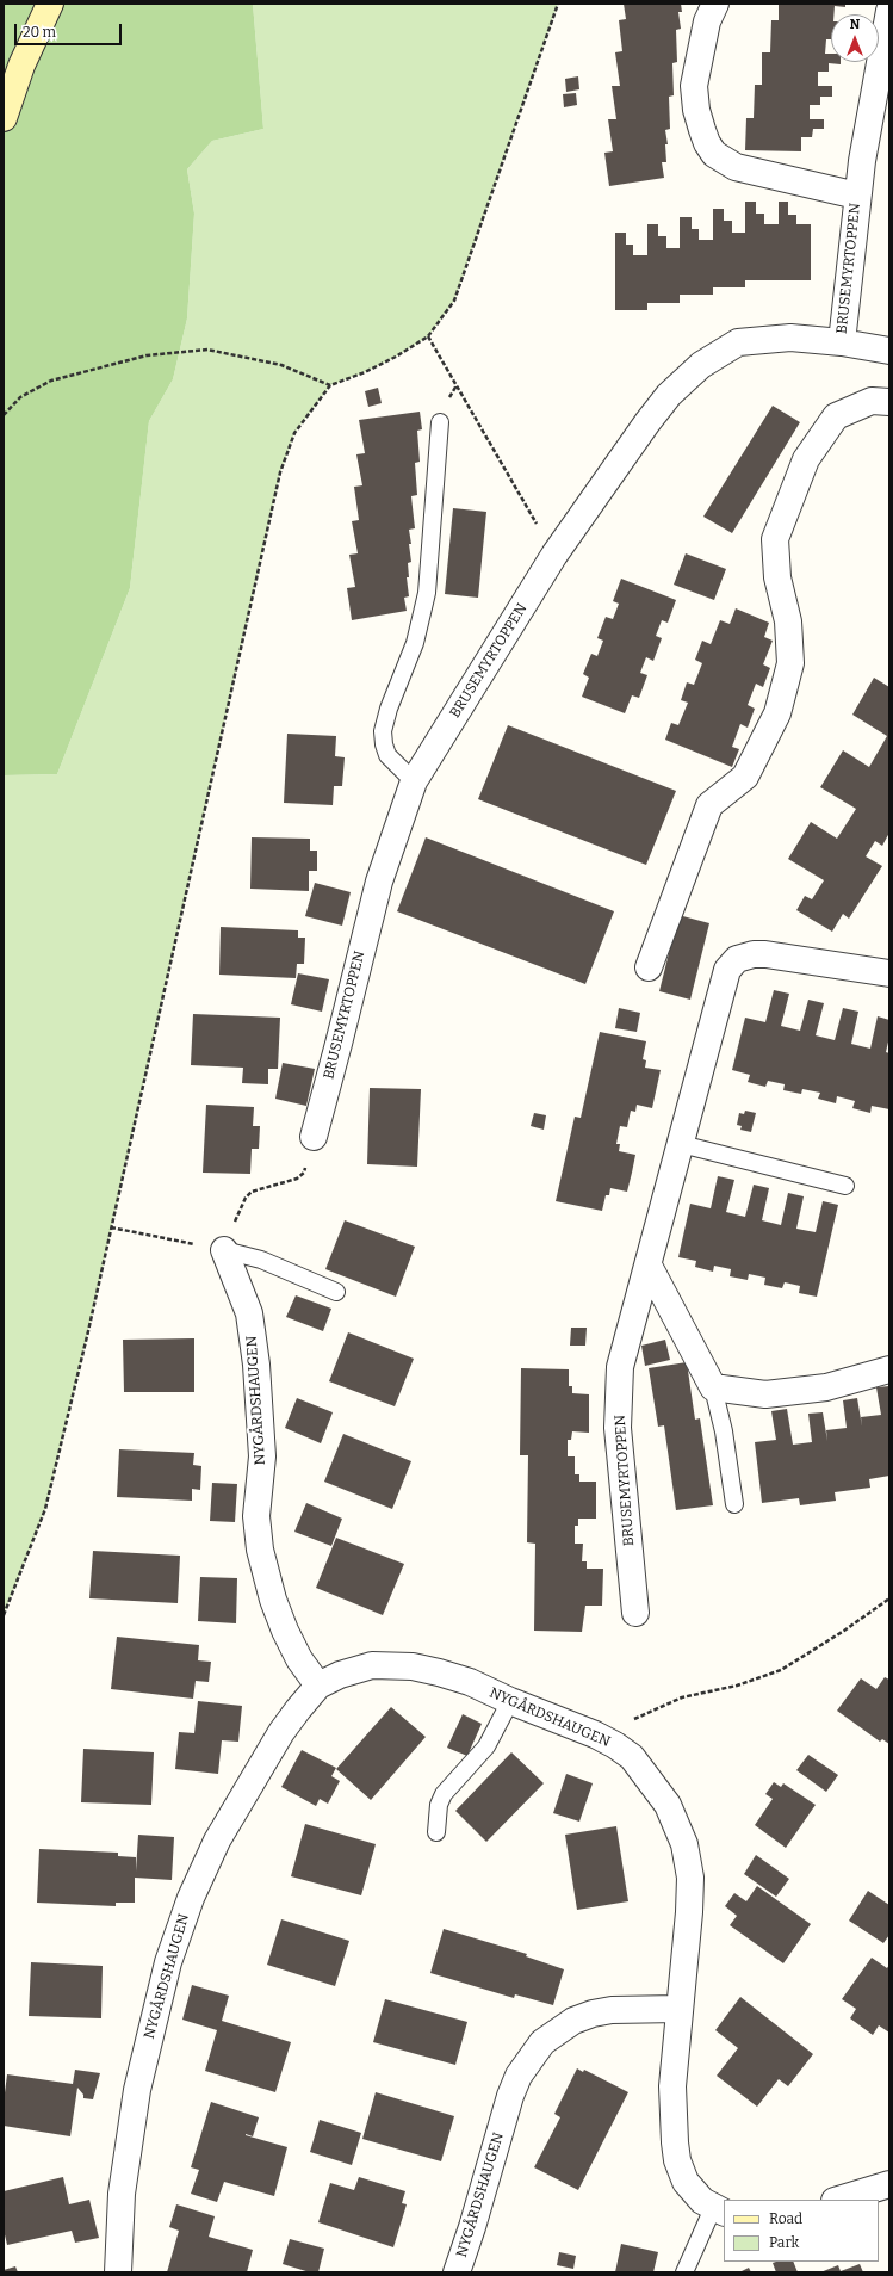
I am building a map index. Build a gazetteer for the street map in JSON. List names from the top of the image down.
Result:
{
  "streets": {
    "street": ["BRUSEMYRTOPPEN", "NYGÅRDSHAUGEN"]
  },
  "legend": ["Road", "Park"],
  "scale_bar": "20 m",
  "north": "top"
}
